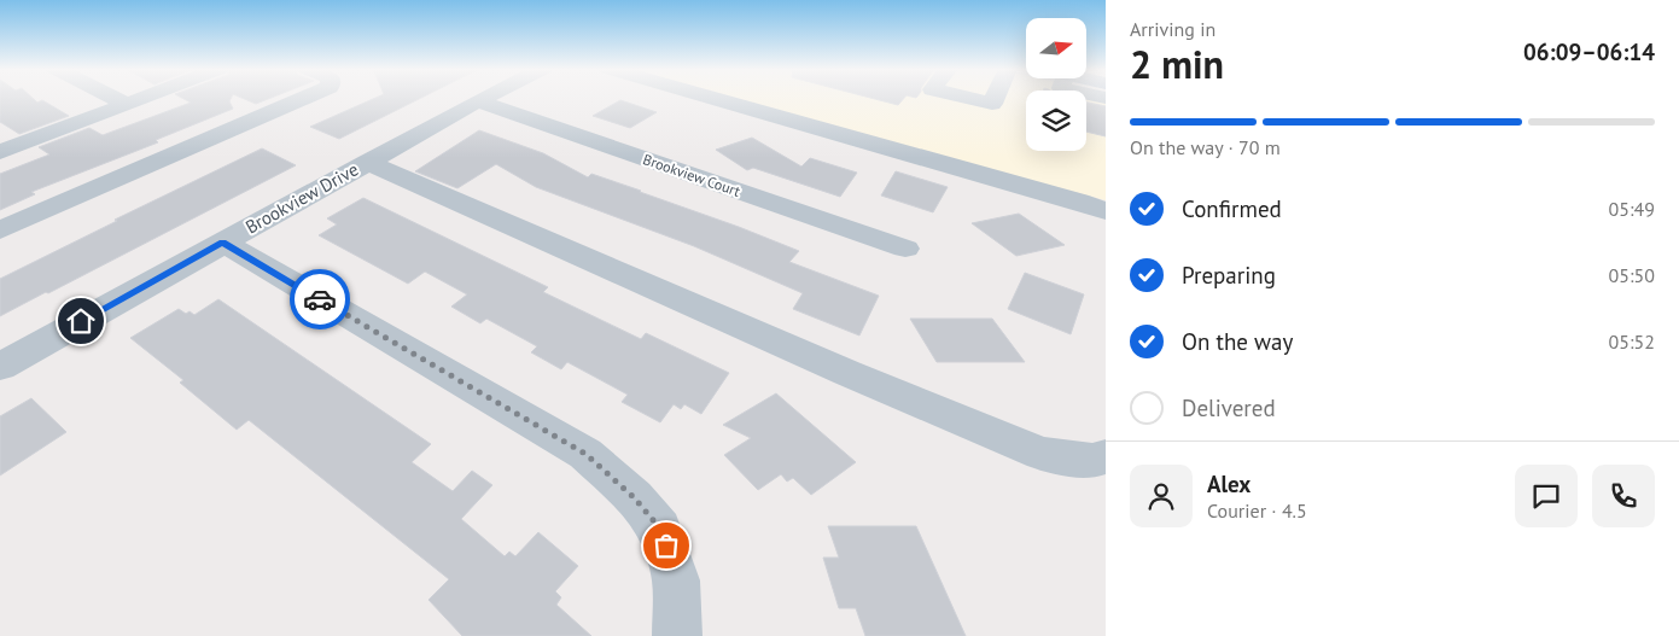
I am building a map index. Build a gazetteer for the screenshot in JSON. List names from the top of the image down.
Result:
{
  "streets": {
    "street": ["Brookview Court", "Brookview Drive"]
  },
  "crossings": [
    ["Brookview Court", "Brookview Drive"]
  ],
  "north": "right",
  "page": {
    "heading": ["2 min", "Arriving in", "06:09–06:14"],
    "panel": ["Alex", "Courier · 4.5"],
    "bar": "On the way · 70 m",
    "list": [
      ["Confirmed", "05:49"],
      ["Preparing", "05:50"],
      ["On the way", "05:52"],
      "Delivered"
    ]
  }
}
